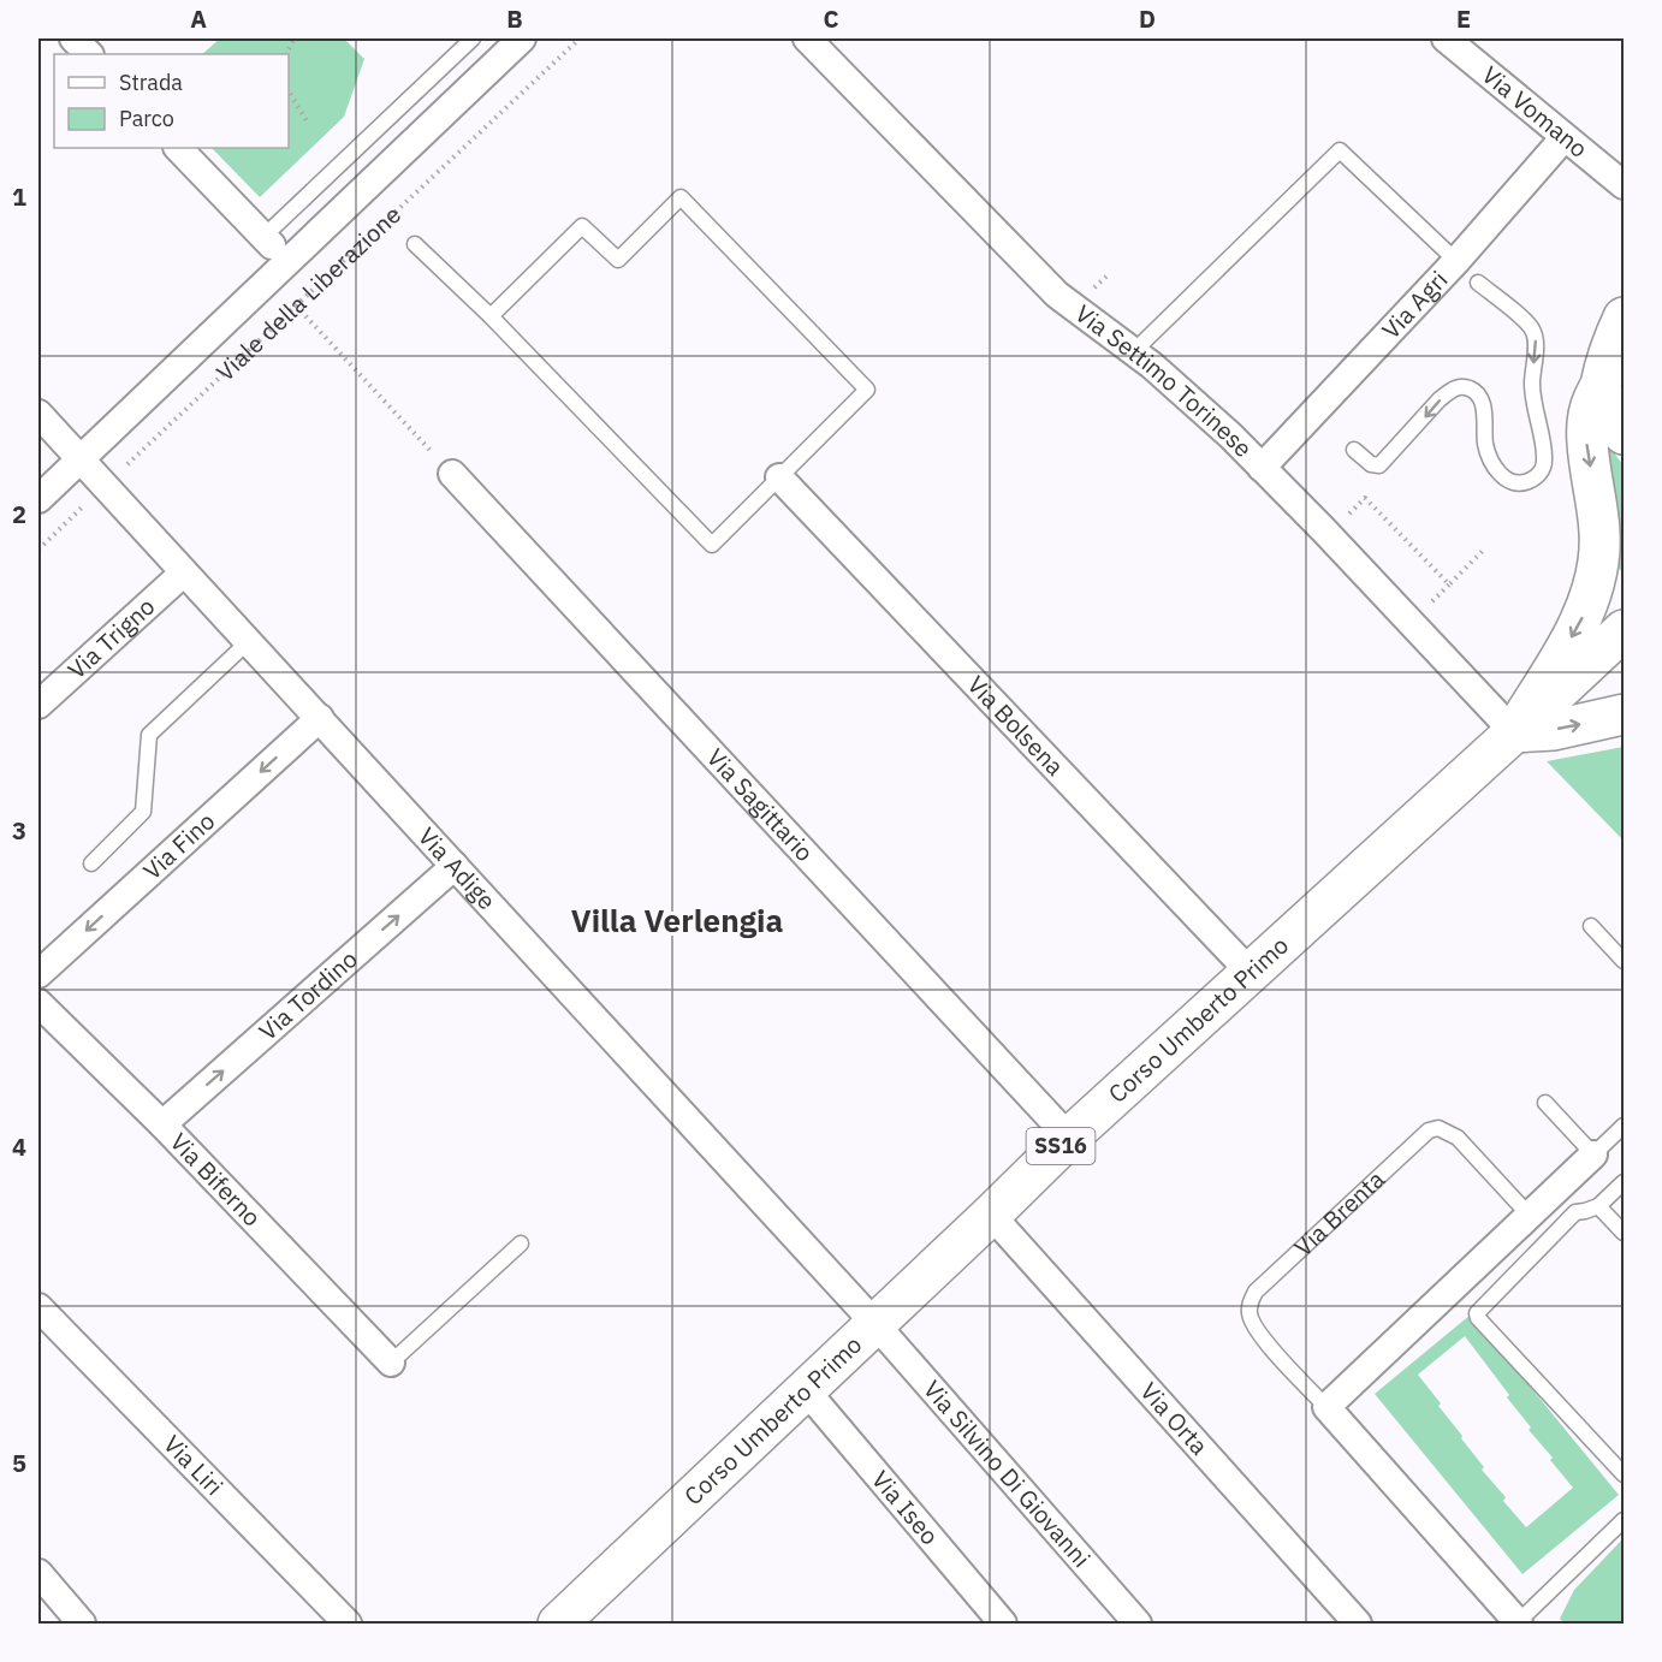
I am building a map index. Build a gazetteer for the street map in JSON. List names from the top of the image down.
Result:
{
  "streets": {
    "main road": ["Corso Umberto Primo", "SS16"],
    "street": [
      "Via Vomano",
      "Viale della Liberazione",
      "Via Agri",
      "Via Settimo Torinese",
      "Via Trigno",
      "Via Bolsena",
      "Via Sagittario",
      "Via Fino",
      "Via Adige",
      "Via Tordino",
      "Via Biferno",
      "Via Brenta",
      "Via Orta",
      "Via Liri",
      "Via Silvino Di Giovanni",
      "Via Iseo"
    ]
  },
  "crossings": [
    ["Via Vomano", "Via Agri"],
    ["Viale della Liberazione", "Via Adige"],
    ["Via Agri", "Via Settimo Torinese"],
    ["Via Settimo Torinese", "Corso Umberto Primo"],
    ["Via Trigno", "Via Adige"],
    ["Via Bolsena", "Corso Umberto Primo"],
    ["Via Sagittario", "Corso Umberto Primo"],
    ["Via Fino", "Via Adige"],
    ["Via Adige", "Via Tordino"],
    ["Via Adige", "Corso Umberto Primo"],
    ["Via Adige", "Via Silvino Di Giovanni"],
    ["Via Tordino", "Via Biferno"],
    ["Corso Umberto Primo", "Via Orta"],
    ["Corso Umberto Primo", "Via Silvino Di Giovanni"],
    ["Corso Umberto Primo", "Via Iseo"]
  ],
  "one_way": ["Via Fino", "Via Tordino"],
  "districts": ["Villa Verlengia"],
  "legend": ["Strada", "Parco"],
  "grid": {
    "columns": [
      "A",
      "B",
      "C",
      "D",
      "E"
    ],
    "rows": [
      "1",
      "2",
      "3",
      "4",
      "5"
    ]
  }
}
